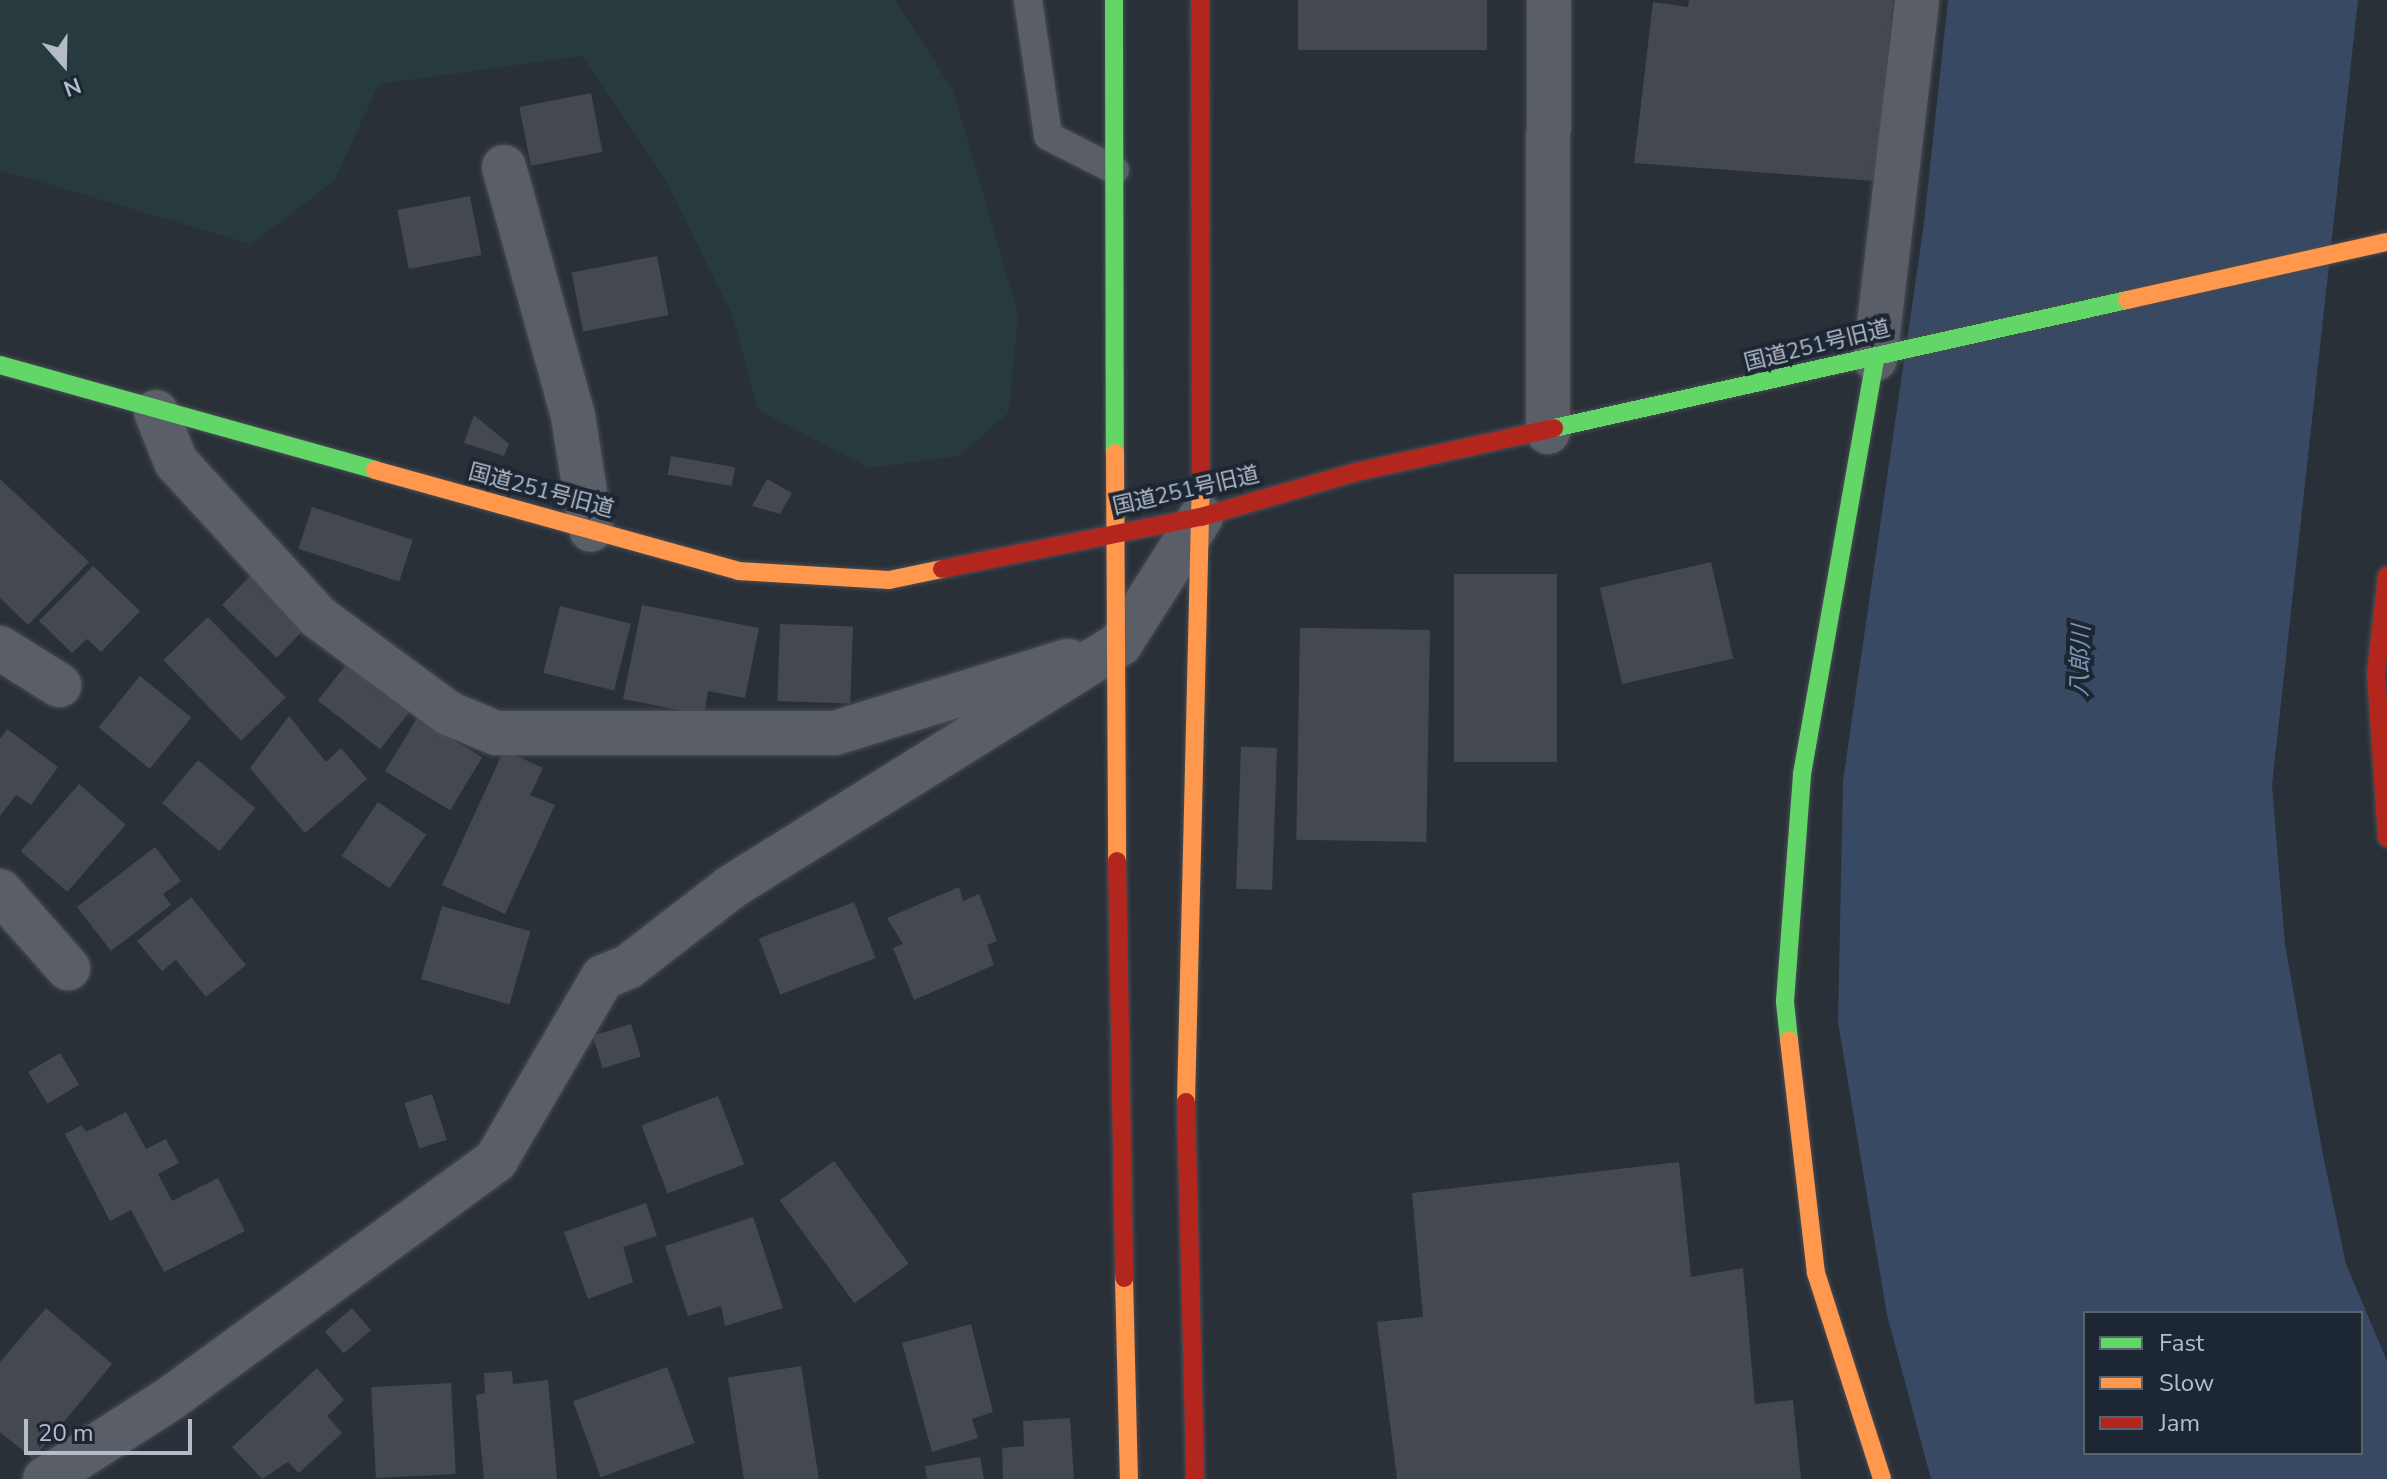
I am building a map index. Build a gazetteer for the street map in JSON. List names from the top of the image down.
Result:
{
  "streets": {
    "street": ["国道251号旧道"]
  },
  "water": ["八郎川"],
  "legend": ["Fast", "Slow", "Jam"],
  "scale_bar": "20 m",
  "north": "bottom"
}
